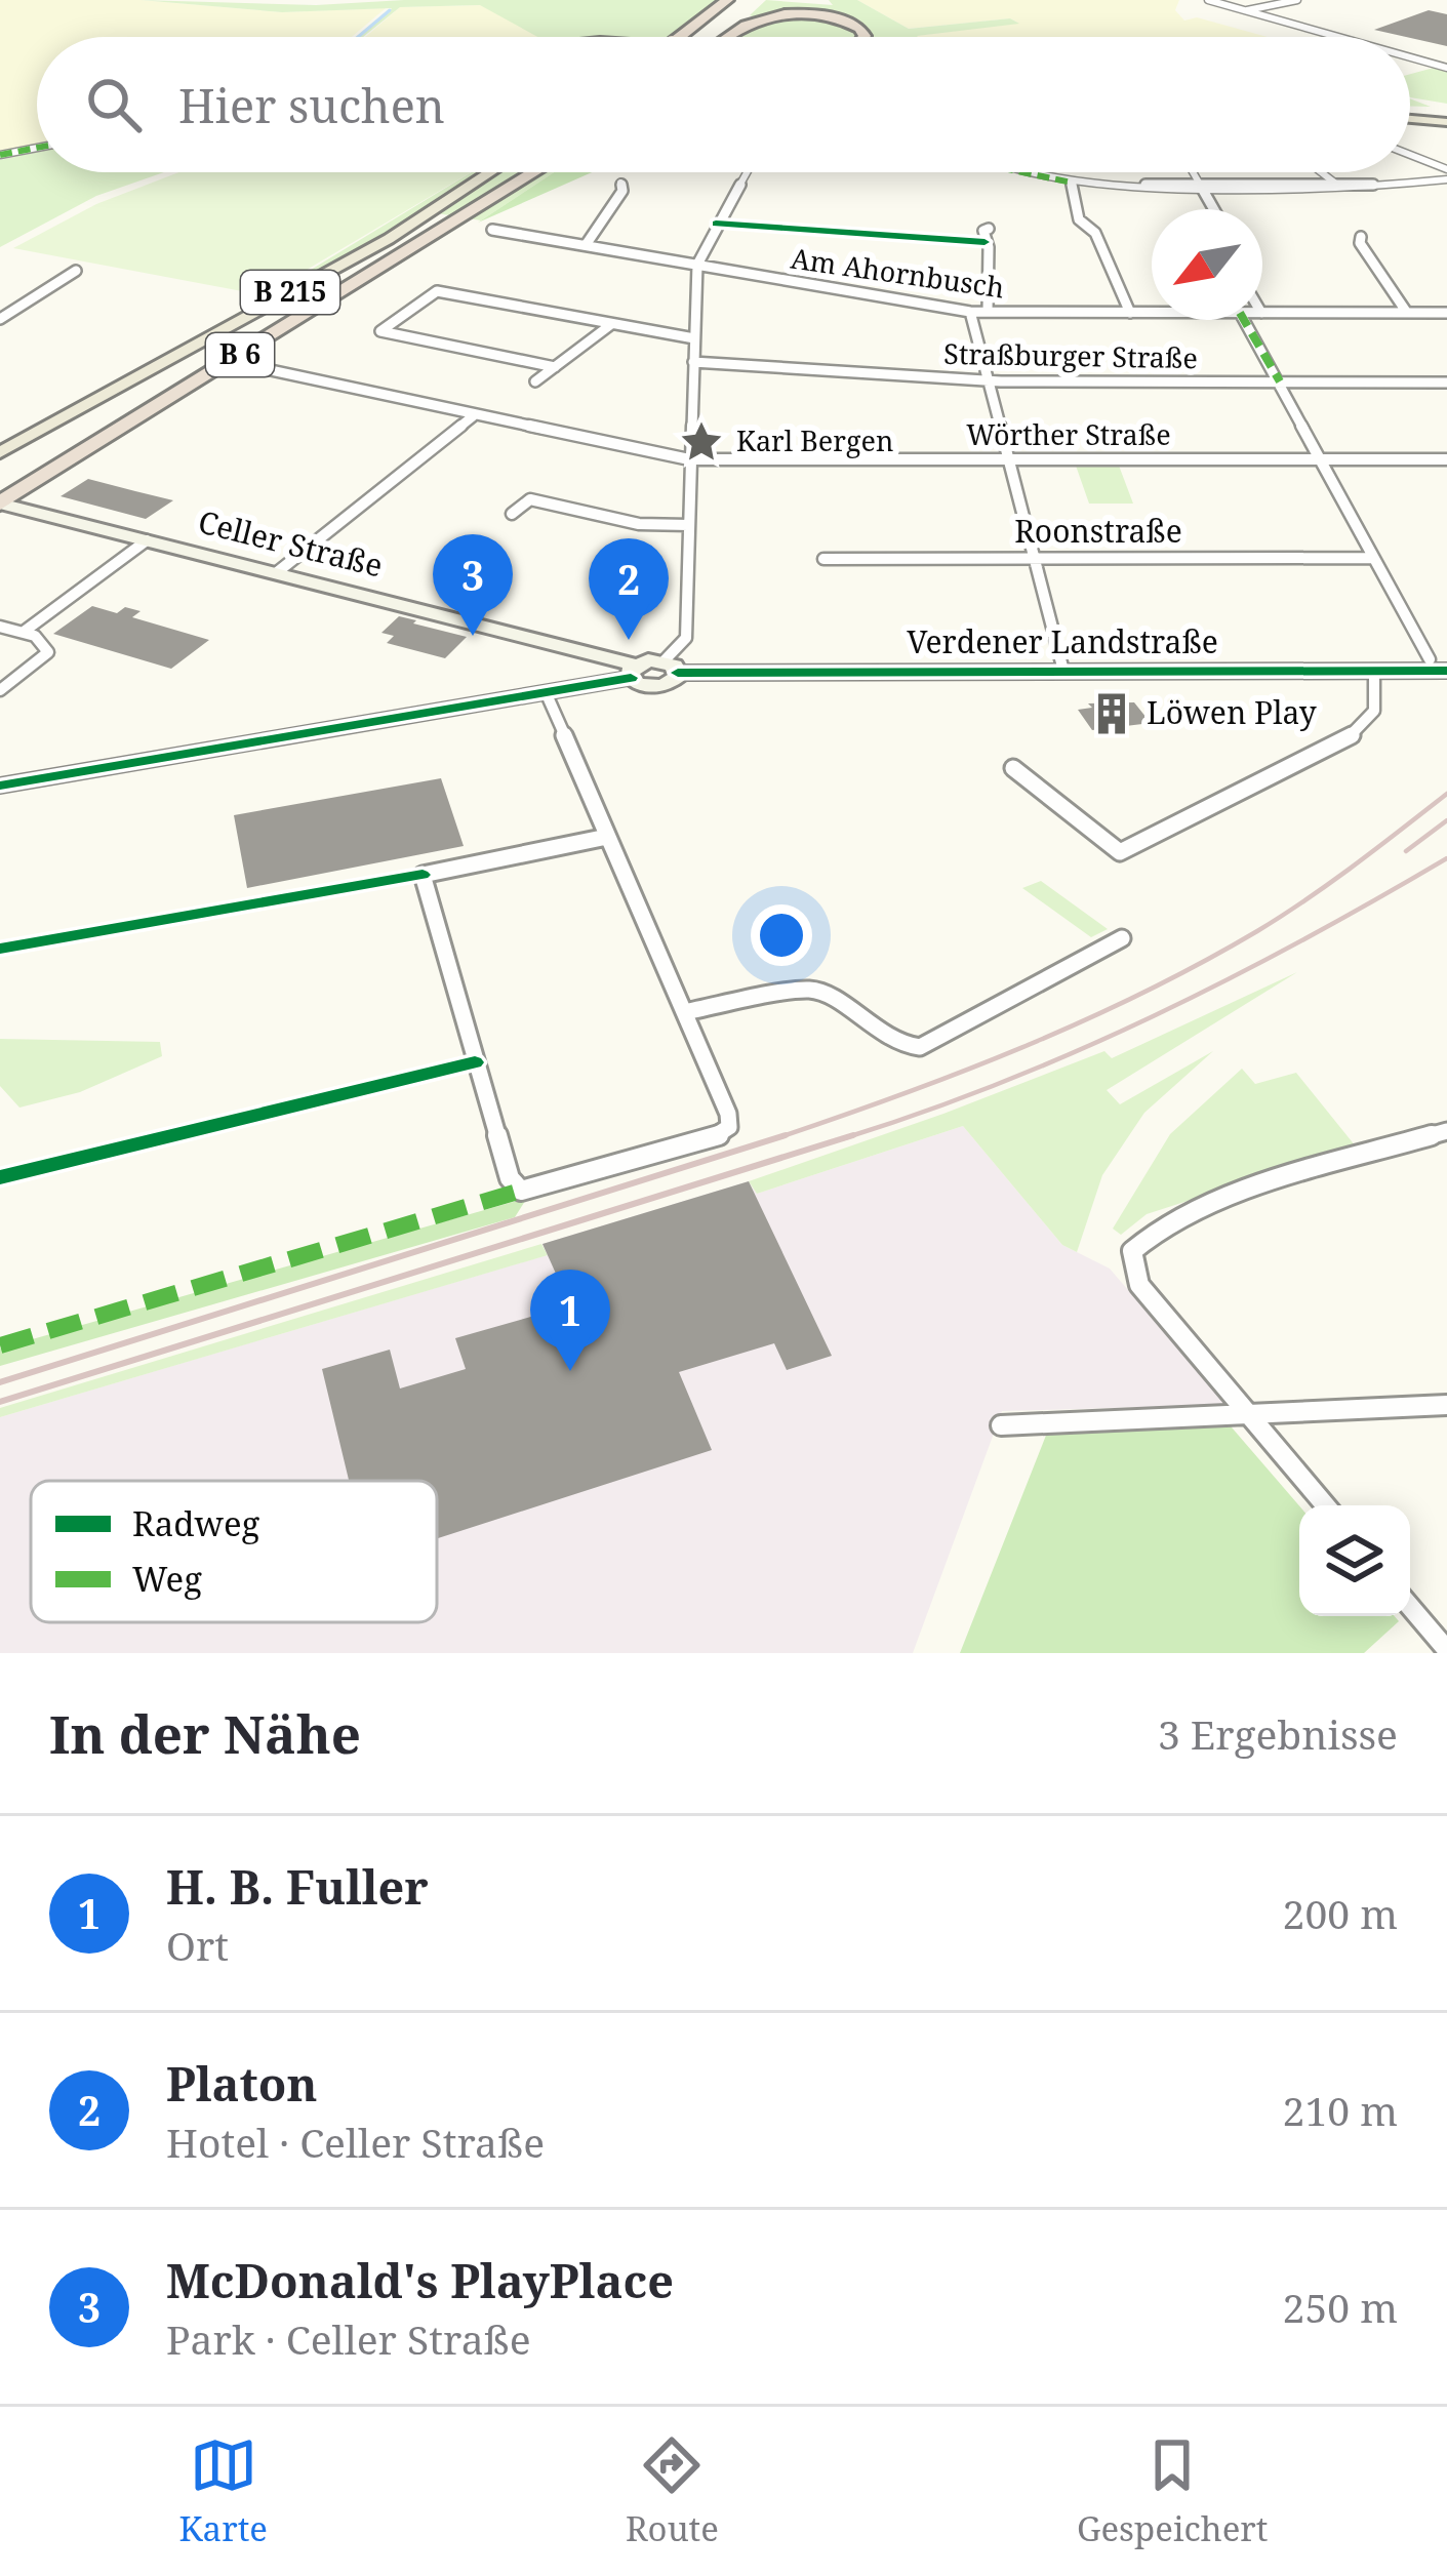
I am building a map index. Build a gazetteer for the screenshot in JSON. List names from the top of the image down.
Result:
{
  "streets": {
    "highway": ["B 6"],
    "main road": ["B 215", "Celler Straße", "Verdener Landstraße"],
    "street": [
      "Am Ahornbusch",
      "Straßburger Straße",
      "Wörther Straße",
      "Roonstraße"
    ]
  },
  "crossings": [
    ["B 6", "Celler Straße"],
    ["Celler Straße", "Verdener Landstraße"]
  ],
  "places": {
    "place": ["Karl Bergen"],
    "building": ["Löwen Play"]
  },
  "legend": ["Radweg", "Weg"],
  "north": "bottom left",
  "page": {
    "search": "Hier suchen",
    "pins": ["3", "2", "1"],
    "heading": ["In der Nähe", "3 Ergebnisse"],
    "list": [
      {
        "mark": "1",
        "name": "H. B. Fuller",
        "note": "Ort",
        "value": "200 m"
      },
      {
        "mark": "2",
        "name": "Platon",
        "note": "Hotel · Celler Straße",
        "value": "210 m"
      },
      {
        "mark": "3",
        "name": "McDonald's PlayPlace",
        "note": "Park · Celler Straße",
        "value": "250 m"
      }
    ],
    "nav": ["Karte", "Route", "Gespeichert"]
  }
}
